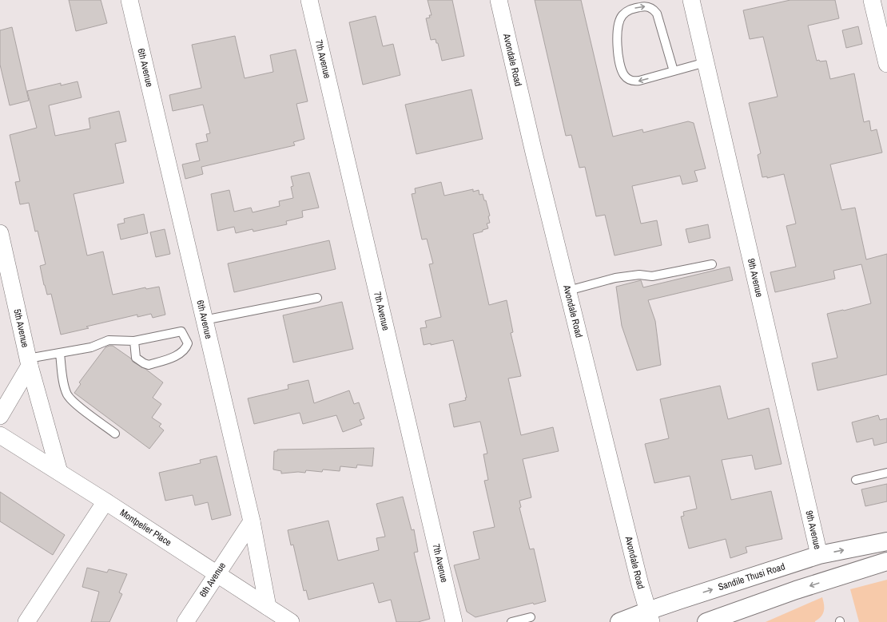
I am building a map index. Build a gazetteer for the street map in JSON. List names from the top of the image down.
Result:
{
  "streets": {
    "main road": ["Sandile Thusi Road"],
    "street": [
      "7th Avenue",
      "Avondale Road",
      "6th Avenue",
      "9th Avenue",
      "5th Avenue",
      "Montpelier Place"
    ]
  },
  "crossings": [
    ["Avondale Road", "Sandile Thusi Road"],
    ["6th Avenue", "Montpelier Place"],
    ["9th Avenue", "Sandile Thusi Road"],
    ["5th Avenue", "Montpelier Place"]
  ]
}
